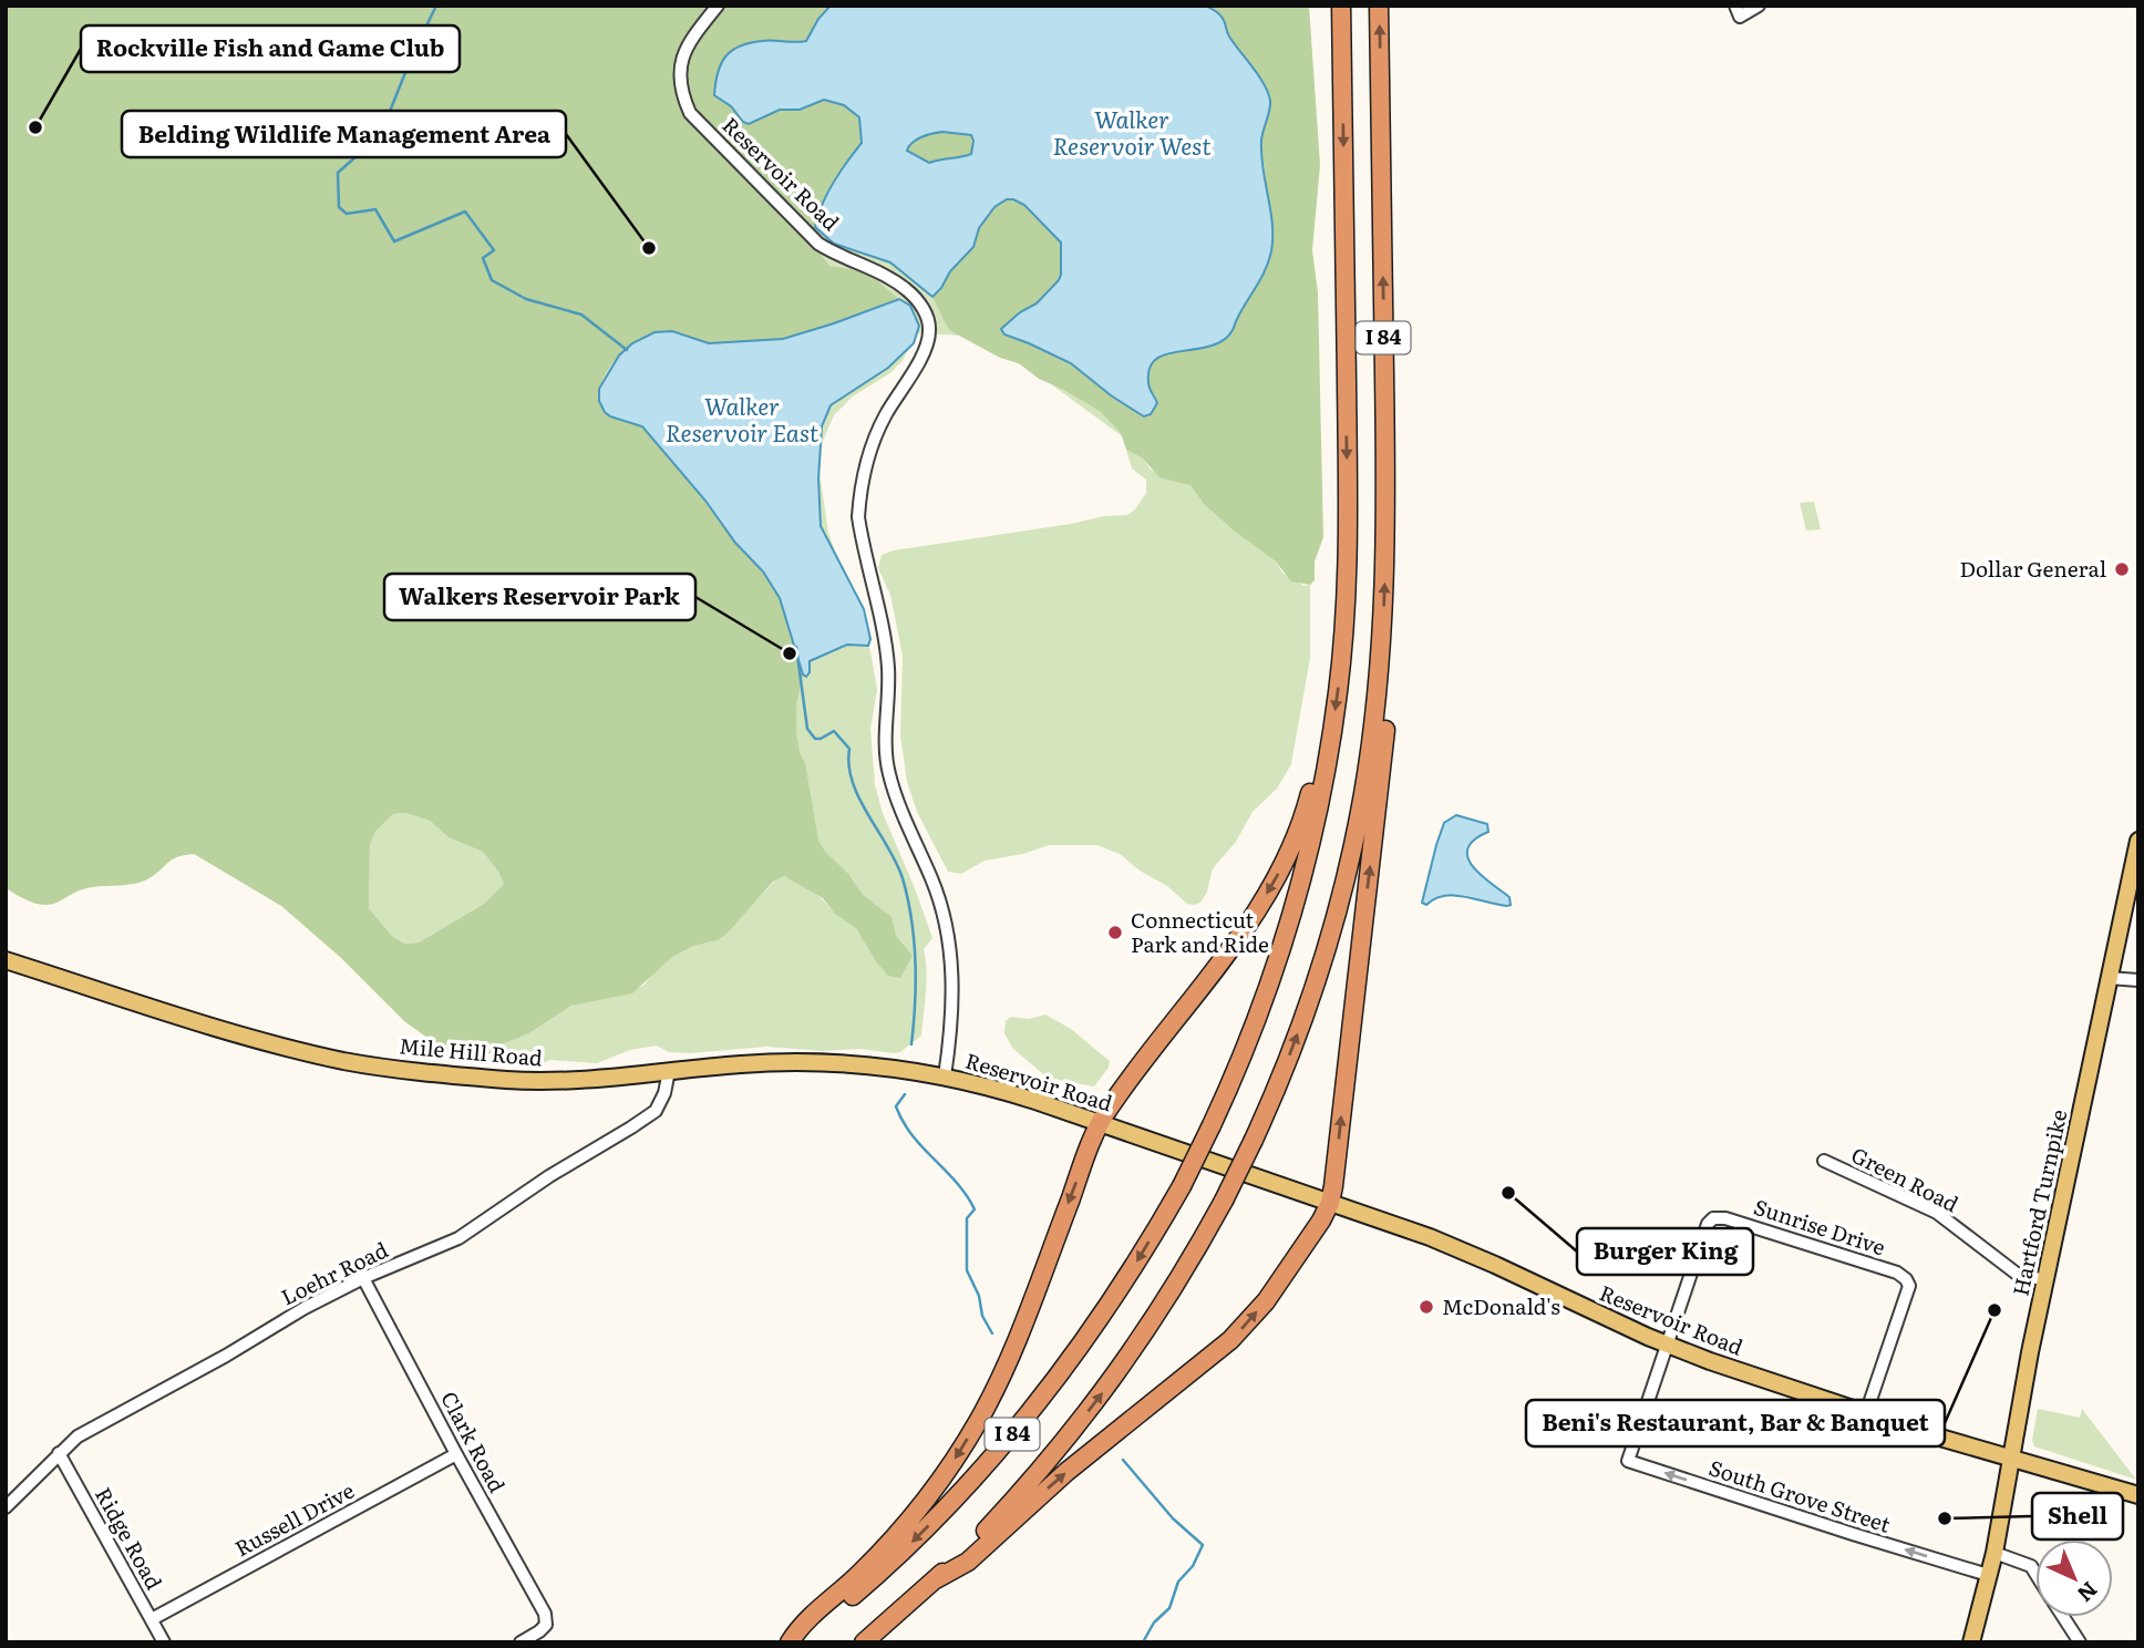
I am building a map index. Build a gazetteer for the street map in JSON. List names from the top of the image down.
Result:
{
  "streets": {
    "highway": ["I 84"],
    "main road": ["Reservoir Road", "Mile Hill Road", "Hartford Turnpike"],
    "street": [
      "Green Road",
      "Sunrise Drive",
      "Loehr Road",
      "Clark Road",
      "South Grove Street",
      "Russell Drive",
      "Ridge Road"
    ]
  },
  "crossings": [
    ["Reservoir Road", "Mile Hill Road"],
    ["Reservoir Road", "Hartford Turnpike"],
    ["Reservoir Road", "Sunrise Drive"],
    ["Reservoir Road", "South Grove Street"],
    ["Mile Hill Road", "Loehr Road"],
    ["Green Road", "Hartford Turnpike"],
    ["Hartford Turnpike", "South Grove Street"],
    ["Sunrise Drive", "South Grove Street"],
    ["Loehr Road", "Clark Road"],
    ["Loehr Road", "Ridge Road"],
    ["Clark Road", "Russell Drive"],
    ["Russell Drive", "Ridge Road"]
  ],
  "water": ["Walker Reservoir West", "Walker Reservoir East"],
  "places": [
    "Rockville Fish and Game Club",
    "Belding Wildlife Management Area",
    "Dollar General",
    "Walkers Reservoir Park",
    "Connecticut Park and Ride",
    "Burger King",
    "McDonald's",
    "Beni's Restaurant, Bar & Banquet",
    "Shell"
  ],
  "north": "bottom right"
}
